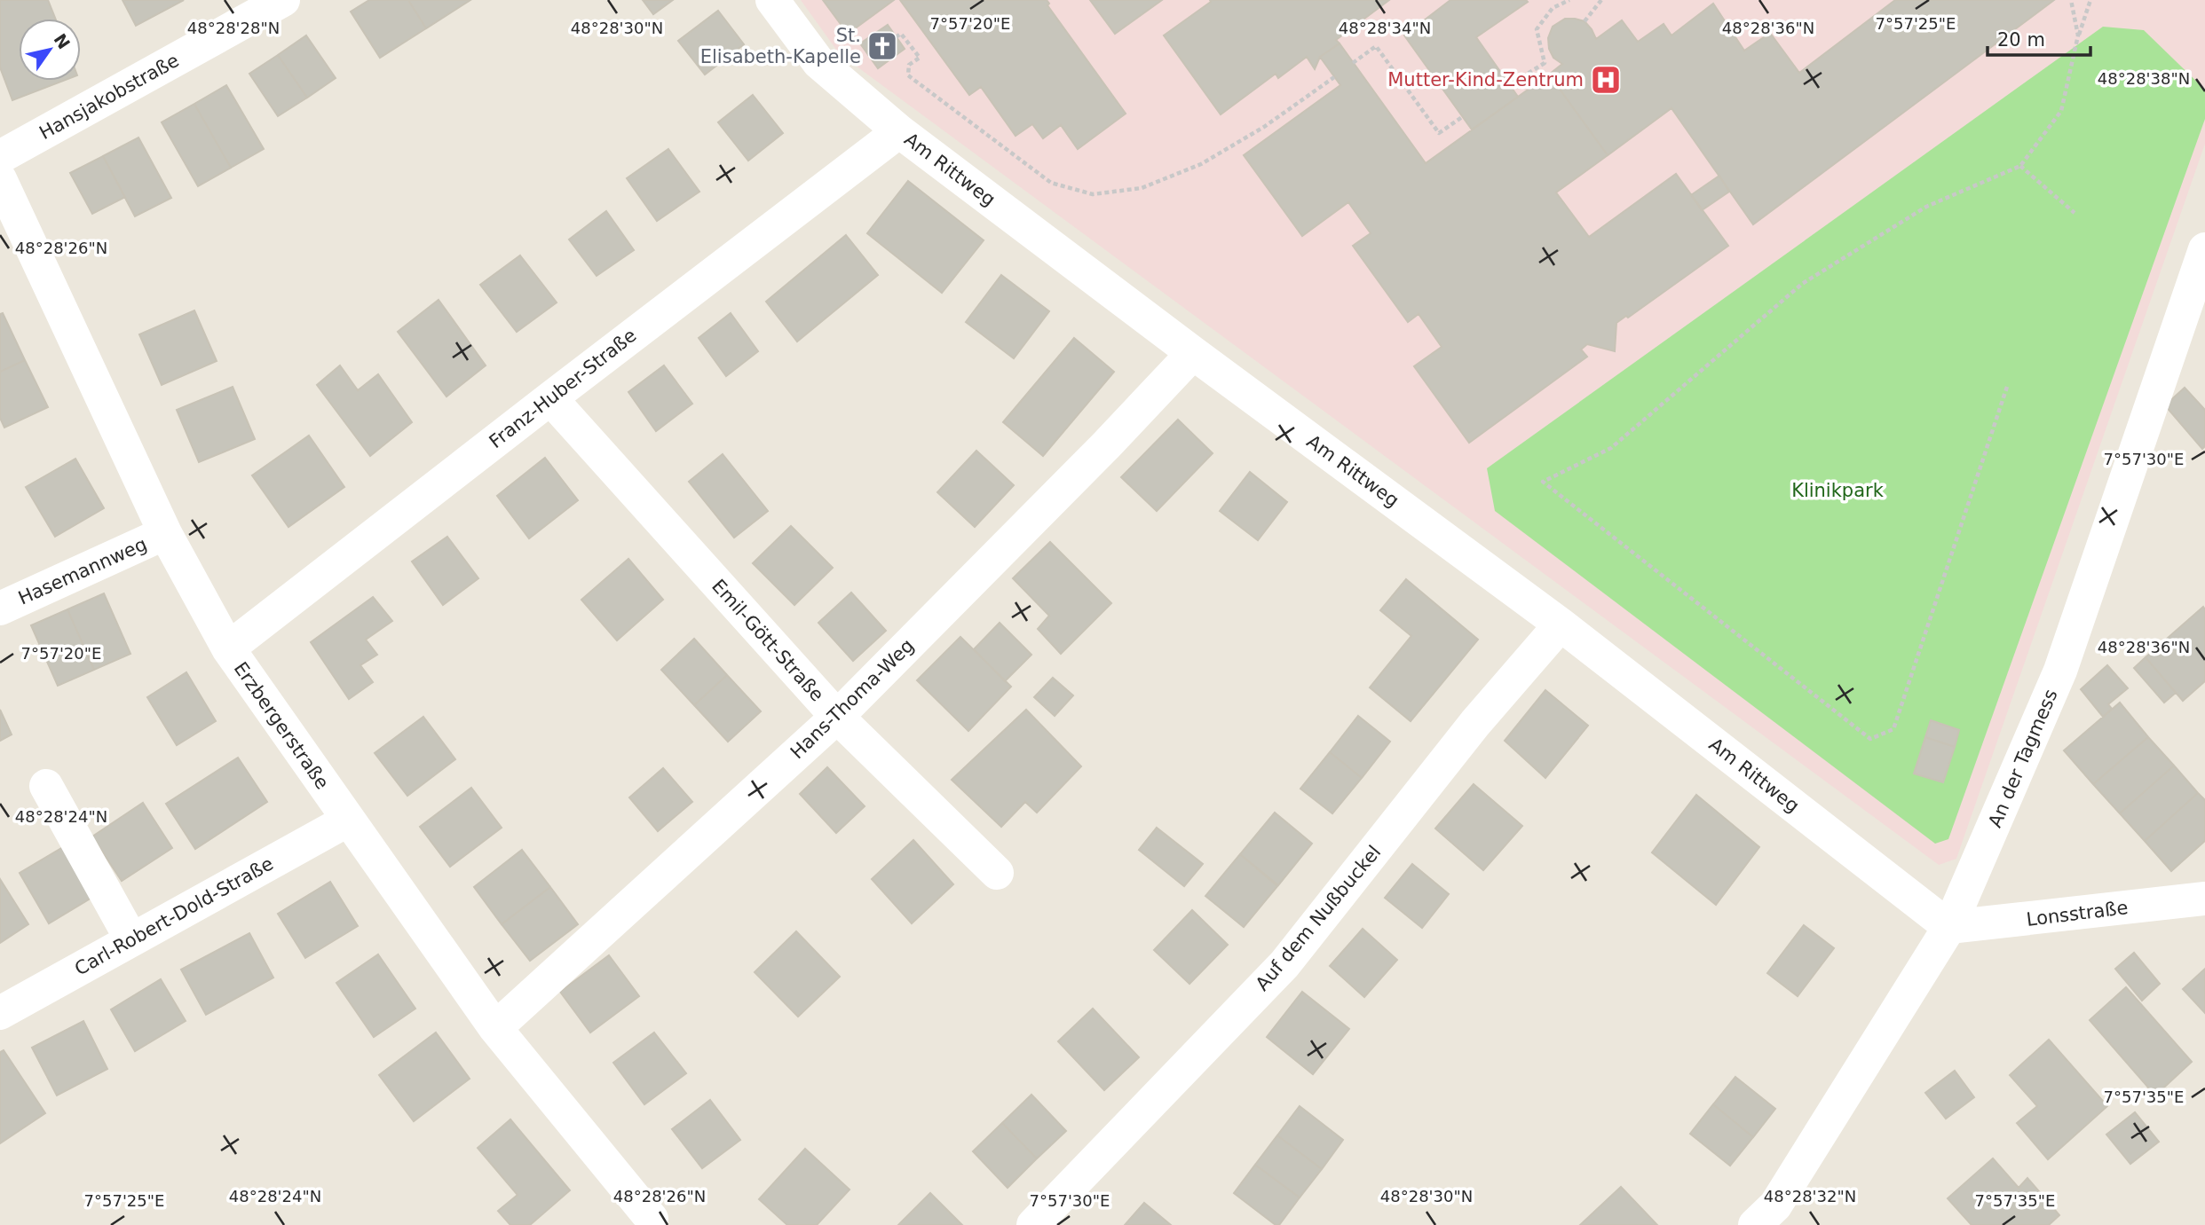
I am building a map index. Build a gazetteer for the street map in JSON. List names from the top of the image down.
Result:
{
  "streets": {
    "street": [
      "Hansjakobstraße",
      "Am Rittweg",
      "Franz-Huber-Straße",
      "Hasemannweg",
      "Emil-Gött-Straße",
      "Hans-Thoma-Weg",
      "Erzbergerstraße",
      "An der Tagmess",
      "Lonsstraße",
      "Carl-Robert-Dold-Straße",
      "Auf dem Nußbuckel"
    ]
  },
  "crossings": [
    ["Am Rittweg", "Franz-Huber-Straße"],
    ["Am Rittweg", "Hans-Thoma-Weg"],
    ["Am Rittweg", "An der Tagmess"],
    ["Am Rittweg", "Lonsstraße"],
    ["Am Rittweg", "Auf dem Nußbuckel"],
    ["Franz-Huber-Straße", "Emil-Gött-Straße"],
    ["Franz-Huber-Straße", "Erzbergerstraße"],
    ["Hasemannweg", "Erzbergerstraße"],
    ["Emil-Gött-Straße", "Hans-Thoma-Weg"],
    ["Hans-Thoma-Weg", "Erzbergerstraße"],
    ["Erzbergerstraße", "Carl-Robert-Dold-Straße"],
    ["An der Tagmess", "Lonsstraße"]
  ],
  "parks": ["Klinikpark"],
  "places": {
    "church": ["St. Elisabeth-Kapelle"],
    "hospital": ["Mutter-Kind-Zentrum"]
  },
  "scale_bar": "20 m",
  "north": "top right",
  "coordinates": [
    "7°57'20\"E",
    "7°57'25\"E",
    "48°28'28\"N",
    "48°28'30\"N",
    "48°28'34\"N",
    "48°28'36\"N",
    "48°28'38\"N",
    "48°28'26\"N",
    "7°57'30\"E",
    "48°28'24\"N",
    "7°57'35\"E",
    "48°28'32\"N"
  ]
}
